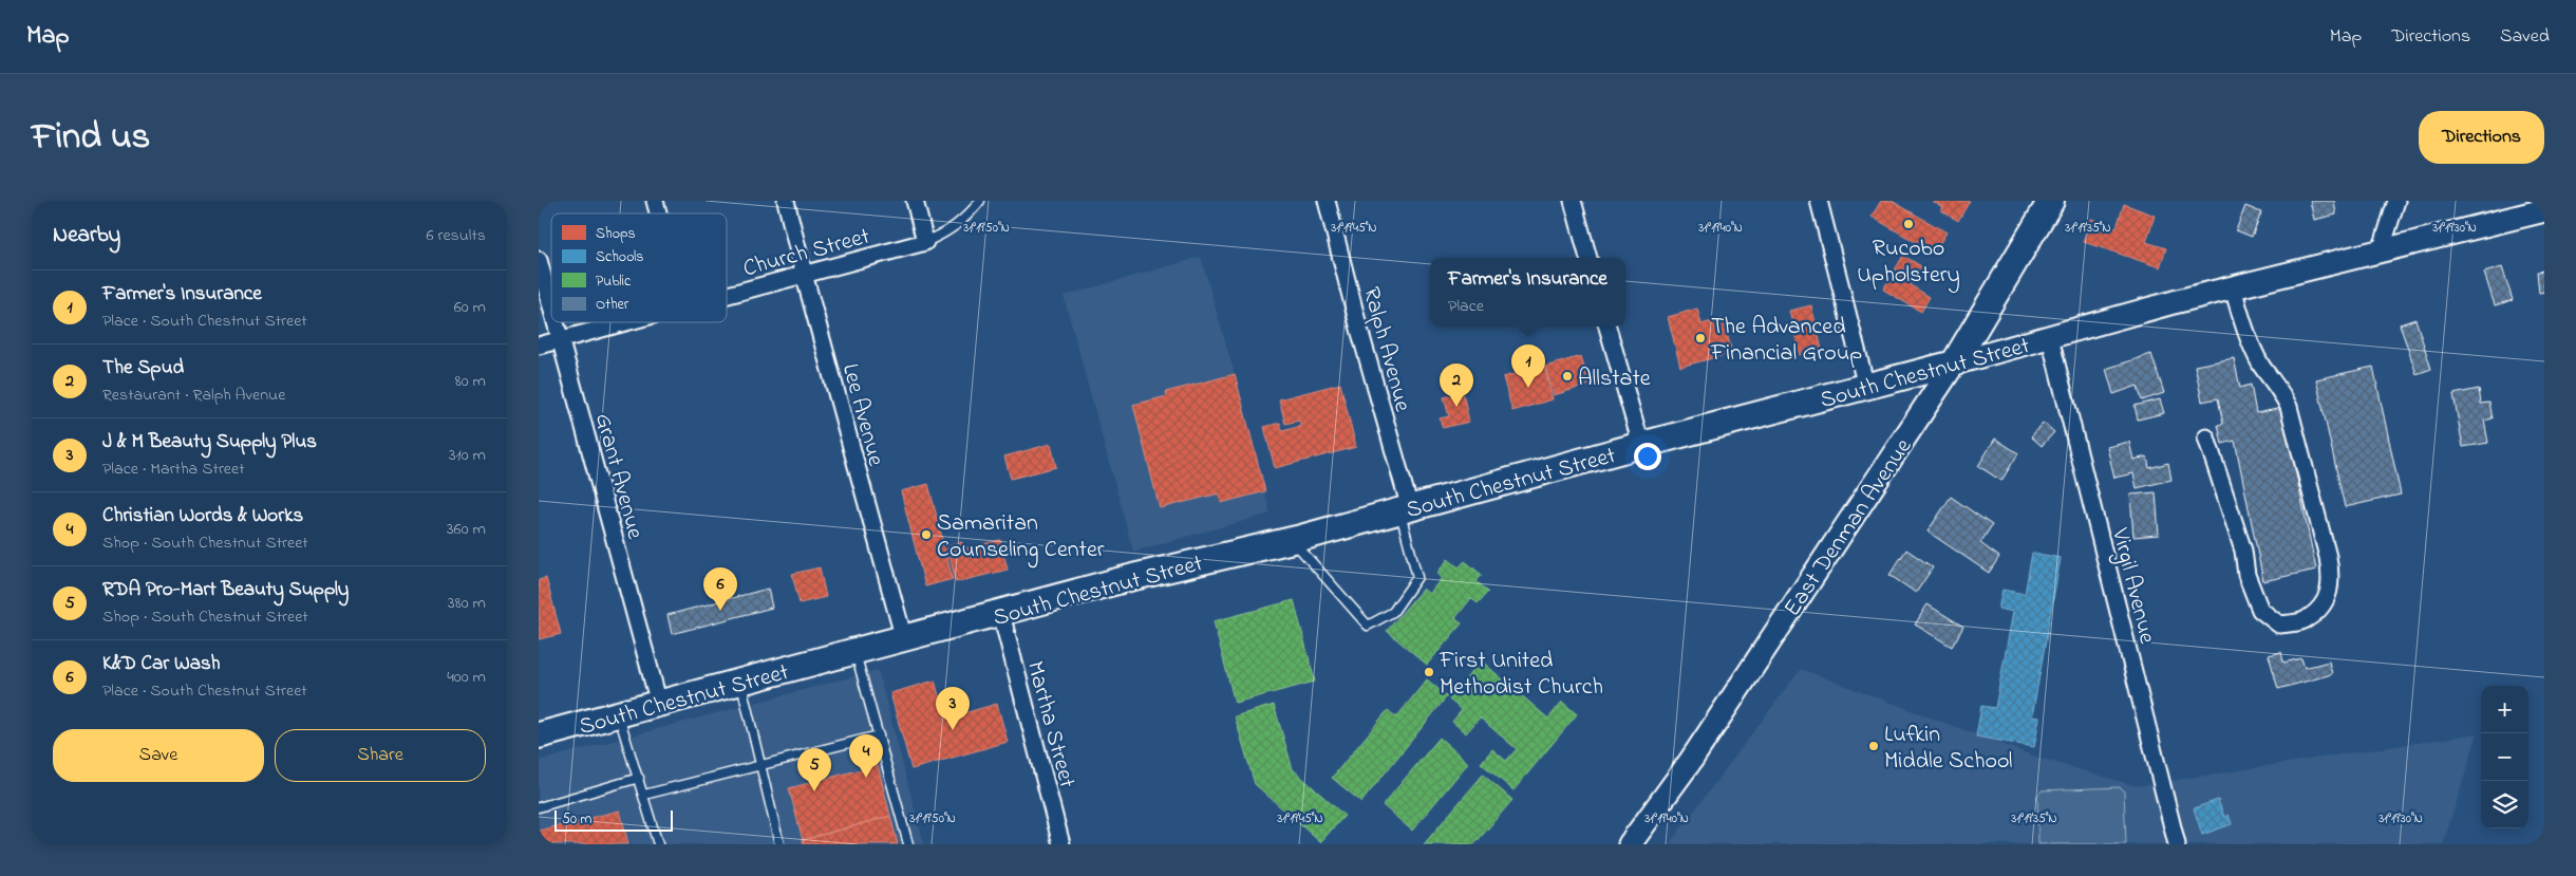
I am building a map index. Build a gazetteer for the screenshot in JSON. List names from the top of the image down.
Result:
{
  "streets": {
    "main road": ["South Chestnut Street", "East Denman Avenue"],
    "street": [
      "Church Street",
      "Ralph Avenue",
      "Lee Avenue",
      "Grant Avenue",
      "Virgil Avenue",
      "Martha Street"
    ]
  },
  "crossings": [
    ["Church Street", "Lee Avenue"],
    ["Church Street", "Grant Avenue"],
    ["Ralph Avenue", "South Chestnut Street"],
    ["South Chestnut Street", "Lee Avenue"],
    ["South Chestnut Street", "Grant Avenue"],
    ["South Chestnut Street", "East Denman Avenue"],
    ["South Chestnut Street", "Virgil Avenue"],
    ["South Chestnut Street", "Martha Street"]
  ],
  "places": [
    "Rucobo Upholstery",
    "The Advanced Financial Group",
    "Allstate",
    "Samaritan Counseling Center",
    "First United Methodist Church",
    "Lufkin Middle School"
  ],
  "legend": [
    "Shops",
    "Schools",
    "Public",
    "Other"
  ],
  "scale_bar": "50 m",
  "page": {
    "header": "Map",
    "nav": ["Map", "Directions", "Saved"],
    "title": "Find us",
    "buttons": [
      "Directions",
      ["Save", "Share"]
    ],
    "heading": ["Nearby", "6 results"],
    "popup": ["Farmer's Insurance", "Place"],
    "list": [
      {
        "mark": "1",
        "name": "Farmer's Insurance",
        "note": "Place · South Chestnut Street",
        "value": "60 m"
      },
      {
        "mark": "2",
        "name": "The Spud",
        "note": "Restaurant · Ralph Avenue",
        "value": "80 m"
      },
      {
        "mark": "3",
        "name": "J & M Beauty Supply Plus",
        "note": "Place · Martha Street",
        "value": "310 m"
      },
      {
        "mark": "4",
        "name": "Christian Words & Works",
        "note": "Shop · South Chestnut Street",
        "value": "360 m"
      },
      {
        "mark": "5",
        "name": "RDA Pro-Mart Beauty Supply",
        "note": "Shop · South Chestnut Street",
        "value": "380 m"
      },
      {
        "mark": "6",
        "name": "K&D Car Wash",
        "note": "Place · South Chestnut Street",
        "value": "400 m"
      }
    ],
    "pins": [
      "1",
      "2",
      "6",
      "3",
      "4",
      "5"
    ],
    "map_buttons": ["+", "−"],
    "scale": "50 m"
  },
  "coordinates": [
    "31°19'50\"N",
    "31°19'45\"N",
    "31°19'40\"N",
    "31°19'35\"N",
    "31°19'30\"N"
  ]
}
